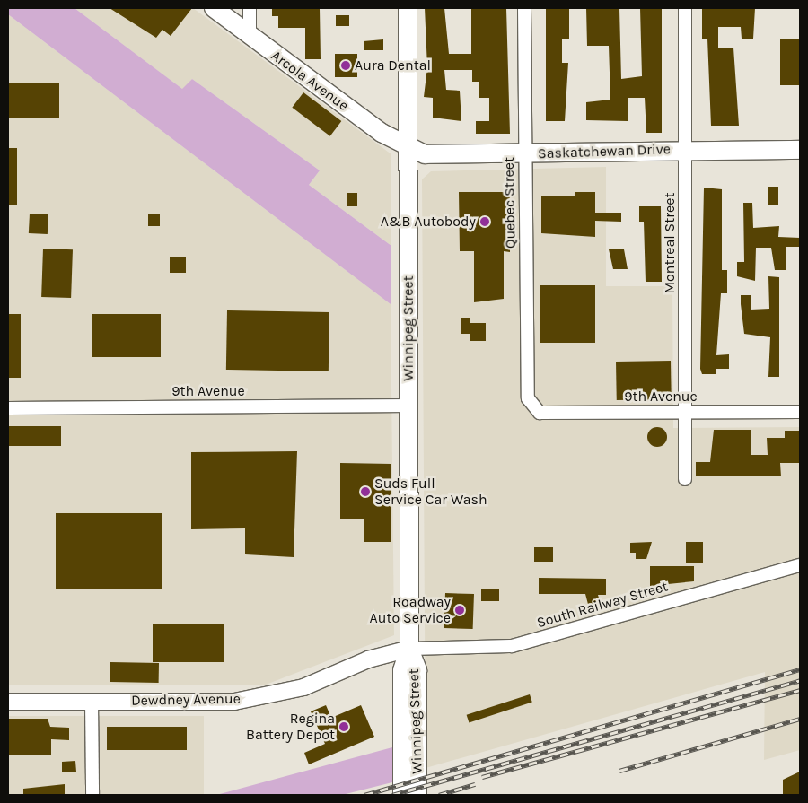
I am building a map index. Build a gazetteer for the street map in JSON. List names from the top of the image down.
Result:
{
  "streets": {
    "main road": ["Arcola Avenue", "Saskatchewan Drive", "Winnipeg Street"],
    "street": [
      "Quebec Street",
      "Montreal Street",
      "9th Avenue",
      "South Railway Street",
      "Dewdney Avenue"
    ]
  },
  "crossings": [
    ["Arcola Avenue", "Saskatchewan Drive"],
    ["Arcola Avenue", "Winnipeg Street"],
    ["Saskatchewan Drive", "Quebec Street"],
    ["Saskatchewan Drive", "Montreal Street"],
    ["Saskatchewan Drive", "Winnipeg Street"],
    ["Quebec Street", "9th Avenue"],
    ["Montreal Street", "9th Avenue"],
    ["Winnipeg Street", "9th Avenue"],
    ["Winnipeg Street", "South Railway Street"],
    ["Winnipeg Street", "Dewdney Avenue"],
    ["South Railway Street", "Dewdney Avenue"]
  ],
  "places": [
    "Aura Dental",
    "A&B Autobody",
    "Suds Full Service Car Wash",
    "Roadway Auto Service",
    "Regina Battery Depot"
  ]
}
